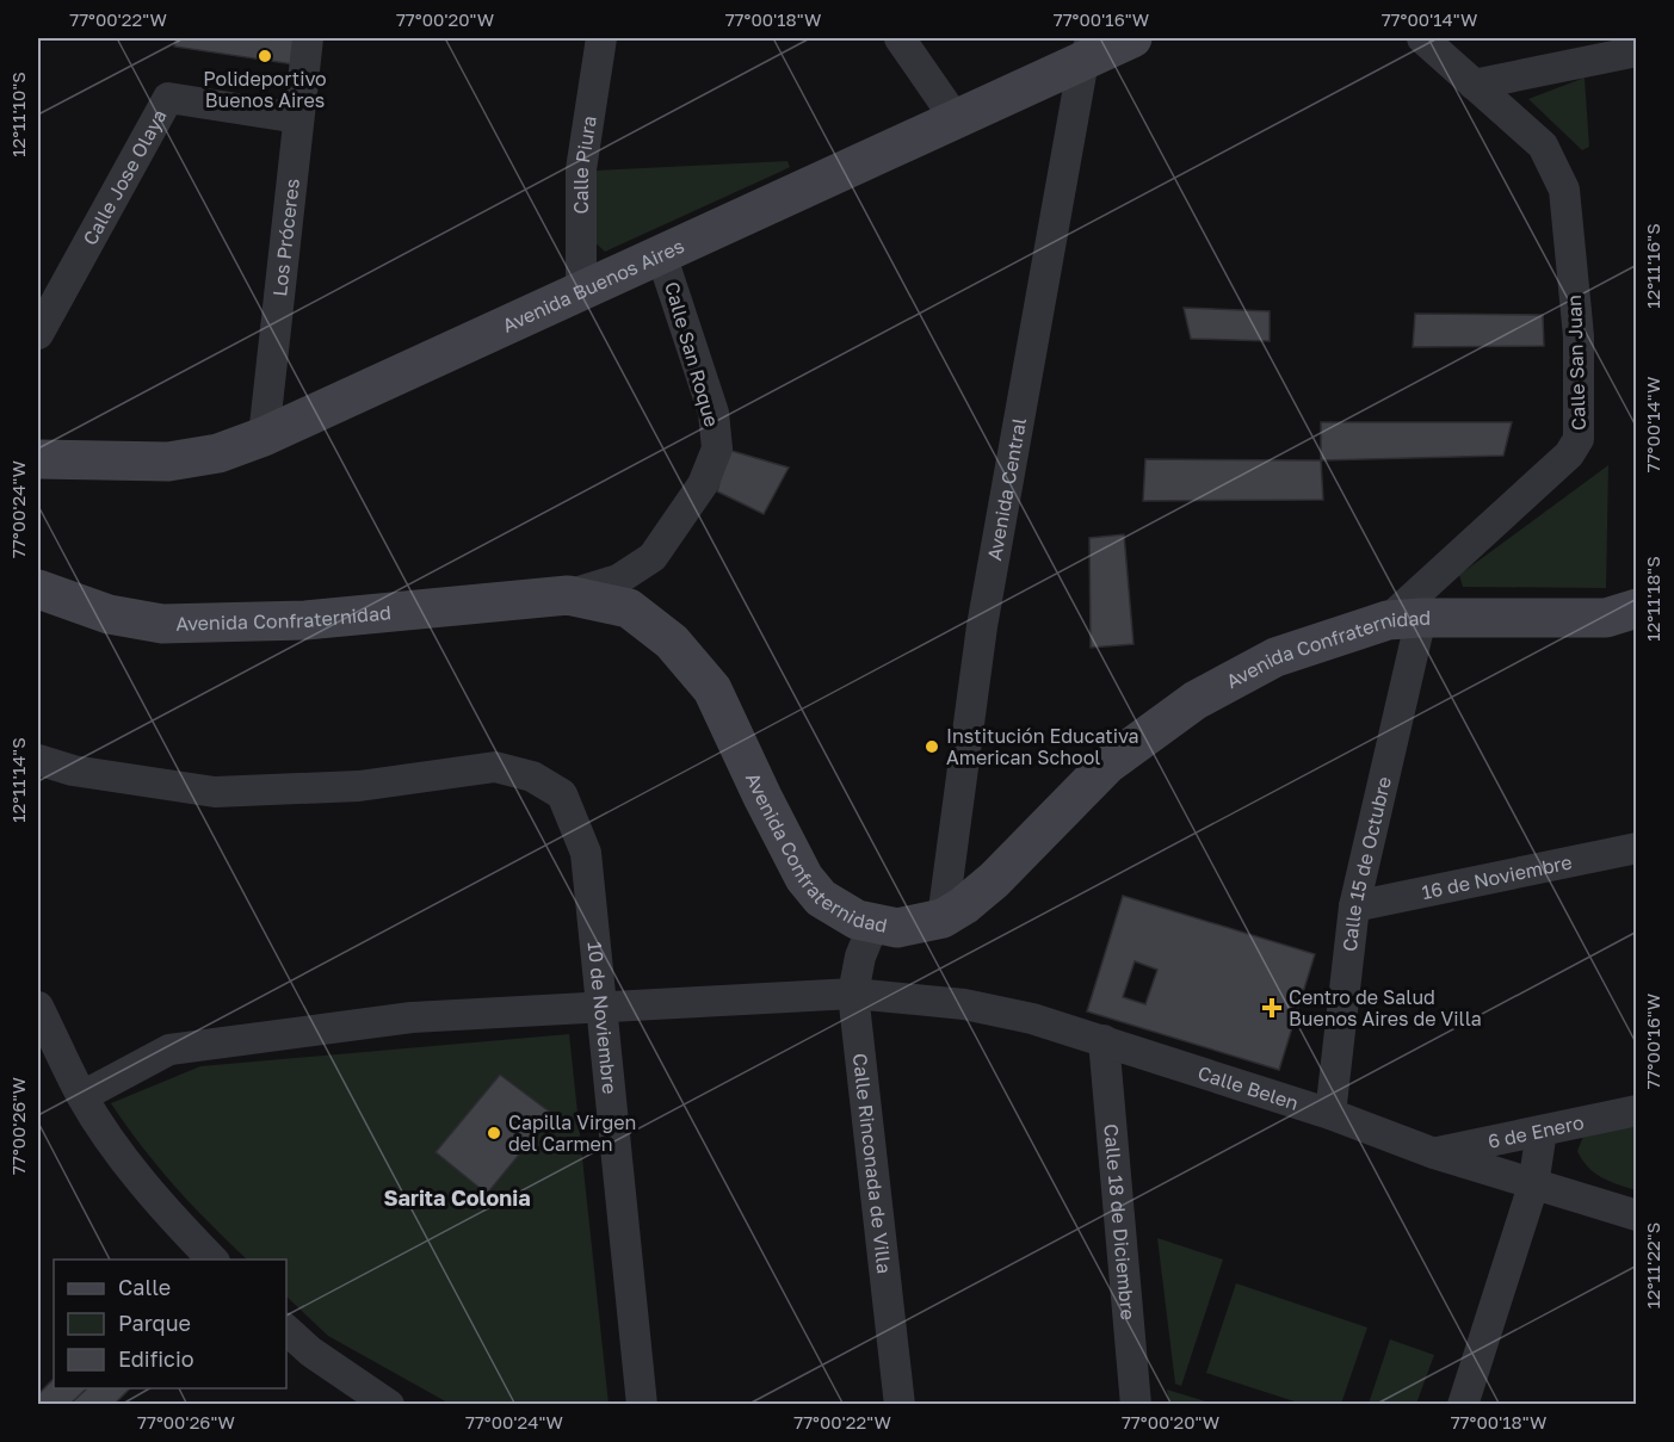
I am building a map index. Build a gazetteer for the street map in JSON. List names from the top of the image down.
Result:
{
  "streets": {
    "street": [
      "Calle Piura",
      "Calle Jose Olaya",
      "Los Próceres",
      "Avenida Buenos Aires",
      "Calle San Roque",
      "Calle San Juan",
      "Avenida Central",
      "Avenida Confraternidad",
      "Calle 15 de Octubre",
      "16 de Noviembre",
      "10 de Noviembre",
      "Calle Belen",
      "6 de Enero",
      "Calle Rinconada de Villa",
      "Calle 18 de Diciembre"
    ]
  },
  "crossings": [
    ["Calle Piura", "Avenida Buenos Aires"],
    ["Calle Jose Olaya", "Los Próceres"],
    ["Los Próceres", "Avenida Buenos Aires"],
    ["Avenida Buenos Aires", "Calle San Roque"],
    ["Avenida Buenos Aires", "Avenida Central"],
    ["Calle San Roque", "Avenida Confraternidad"],
    ["Calle San Juan", "Avenida Confraternidad"],
    ["Calle San Juan", "Calle 15 de Octubre"],
    ["Avenida Central", "Avenida Confraternidad"],
    ["Avenida Confraternidad", "Calle 15 de Octubre"],
    ["Avenida Confraternidad", "Calle Rinconada de Villa"],
    ["Calle 15 de Octubre", "16 de Noviembre"],
    ["Calle 15 de Octubre", "Calle Belen"],
    ["10 de Noviembre", "Calle Belen"],
    ["Calle Belen", "6 de Enero"],
    ["Calle Belen", "Calle Rinconada de Villa"],
    ["Calle Belen", "Calle 18 de Diciembre"]
  ],
  "districts": ["Sarita Colonia"],
  "places": {
    "other": ["Polideportivo Buenos Aires", "Institución Educativa American School", "Capilla Virgen del Carmen"],
    "health": ["Centro de Salud Buenos Aires de Villa"]
  },
  "legend": ["Calle", "Parque", "Edificio"],
  "coordinates": [
    "77°00'22\"W",
    "77°00'20\"W",
    "77°00'18\"W",
    "77°00'16\"W",
    "77°00'14\"W",
    "12°11'10\"S",
    "12°11'16\"S",
    "77°00'24\"W",
    "12°11'18\"S",
    "12°11'14\"S",
    "77°00'26\"W",
    "12°11'22\"S"
  ]
}
